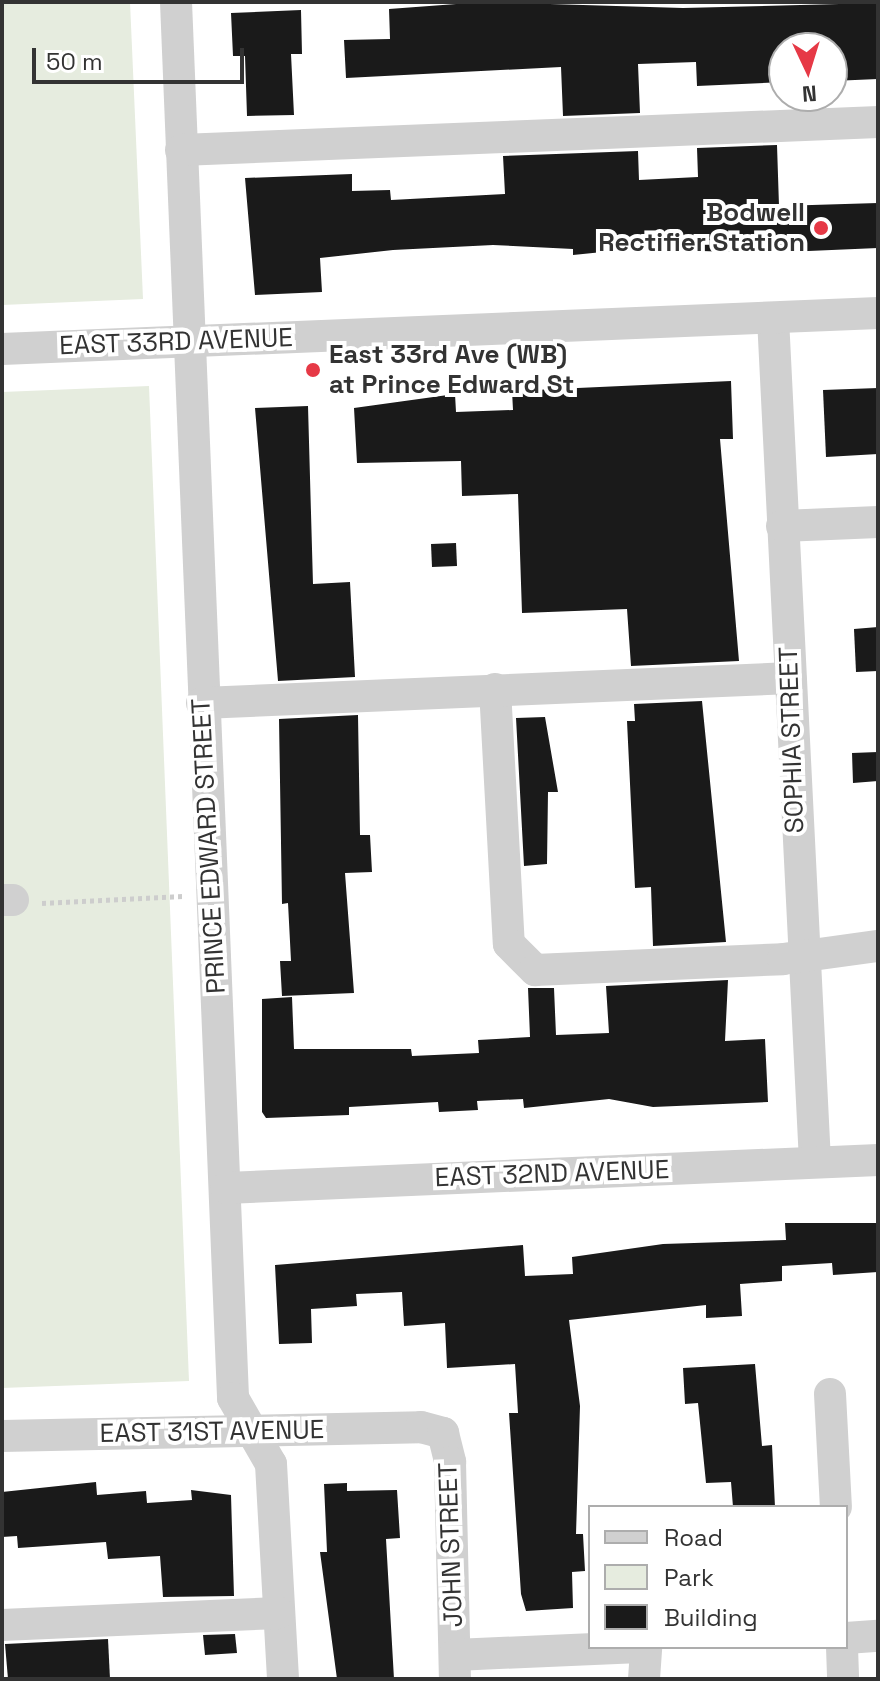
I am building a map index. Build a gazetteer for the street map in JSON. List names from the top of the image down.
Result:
{
  "streets": {
    "street": [
      "EAST 33RD AVENUE",
      "SOPHIA STREET",
      "PRINCE EDWARD STREET",
      "EAST 32ND AVENUE",
      "EAST 31ST AVENUE",
      "JOHN STREET"
    ]
  },
  "crossings": [
    ["EAST 33RD AVENUE", "SOPHIA STREET"],
    ["EAST 33RD AVENUE", "PRINCE EDWARD STREET"],
    ["SOPHIA STREET", "EAST 32ND AVENUE"],
    ["PRINCE EDWARD STREET", "EAST 32ND AVENUE"],
    ["PRINCE EDWARD STREET", "EAST 31ST AVENUE"],
    ["EAST 31ST AVENUE", "JOHN STREET"]
  ],
  "places": ["Bodwell Rectifier Station", "East 33rd Ave (WB) at Prince Edward St"],
  "legend": ["Road", "Park", "Building"],
  "scale_bar": "50 m",
  "north": "bottom"
}
